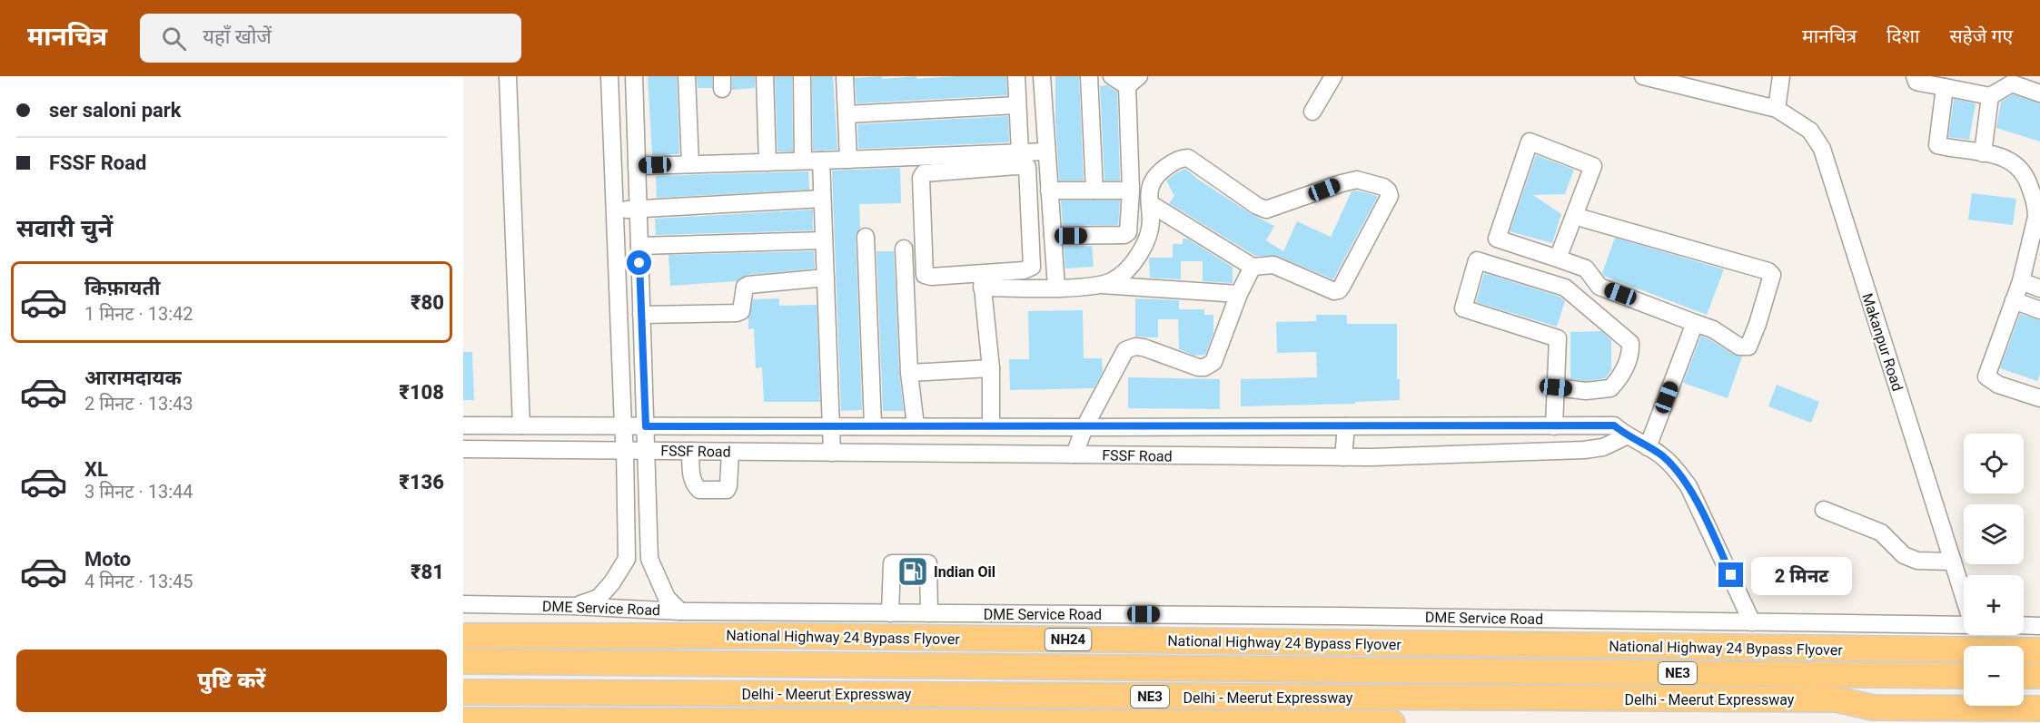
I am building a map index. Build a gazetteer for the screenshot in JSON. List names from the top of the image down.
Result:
{
  "streets": {
    "highway": [
      "National Highway 24 Bypass Flyover",
      "NH24",
      "NE3",
      "Delhi - Meerut Expressway"
    ],
    "street": ["Makanpur Road", "FSSF Road", "DME Service Road"]
  },
  "crossings": [
    ["FSSF Road", "DME Service Road"]
  ],
  "places": {
    "fuel station": ["Indian Oil"]
  },
  "page": {
    "header": "मानचित्र",
    "search": "यहाँ खोजें",
    "nav": ["मानचित्र", "दिशा", "सहेजे गए"],
    "banner": ["ser saloni park", "FSSF Road"],
    "heading": "सवारी चुनें",
    "list": [
      {
        "name": "किफ़ायती",
        "note": "1 मिनट · 13:42",
        "value": "₹80"
      },
      {
        "name": "आरामदायक",
        "note": "2 मिनट · 13:43",
        "value": "₹108"
      },
      {
        "name": "XL",
        "note": "3 मिनट · 13:44",
        "value": "₹136"
      },
      {
        "name": "Moto",
        "note": "4 मिनट · 13:45",
        "value": "₹81"
      }
    ],
    "map_buttons": ["+", "−"],
    "bubble": "2 मिनट",
    "buttons": "पुष्टि करें"
  }
}
